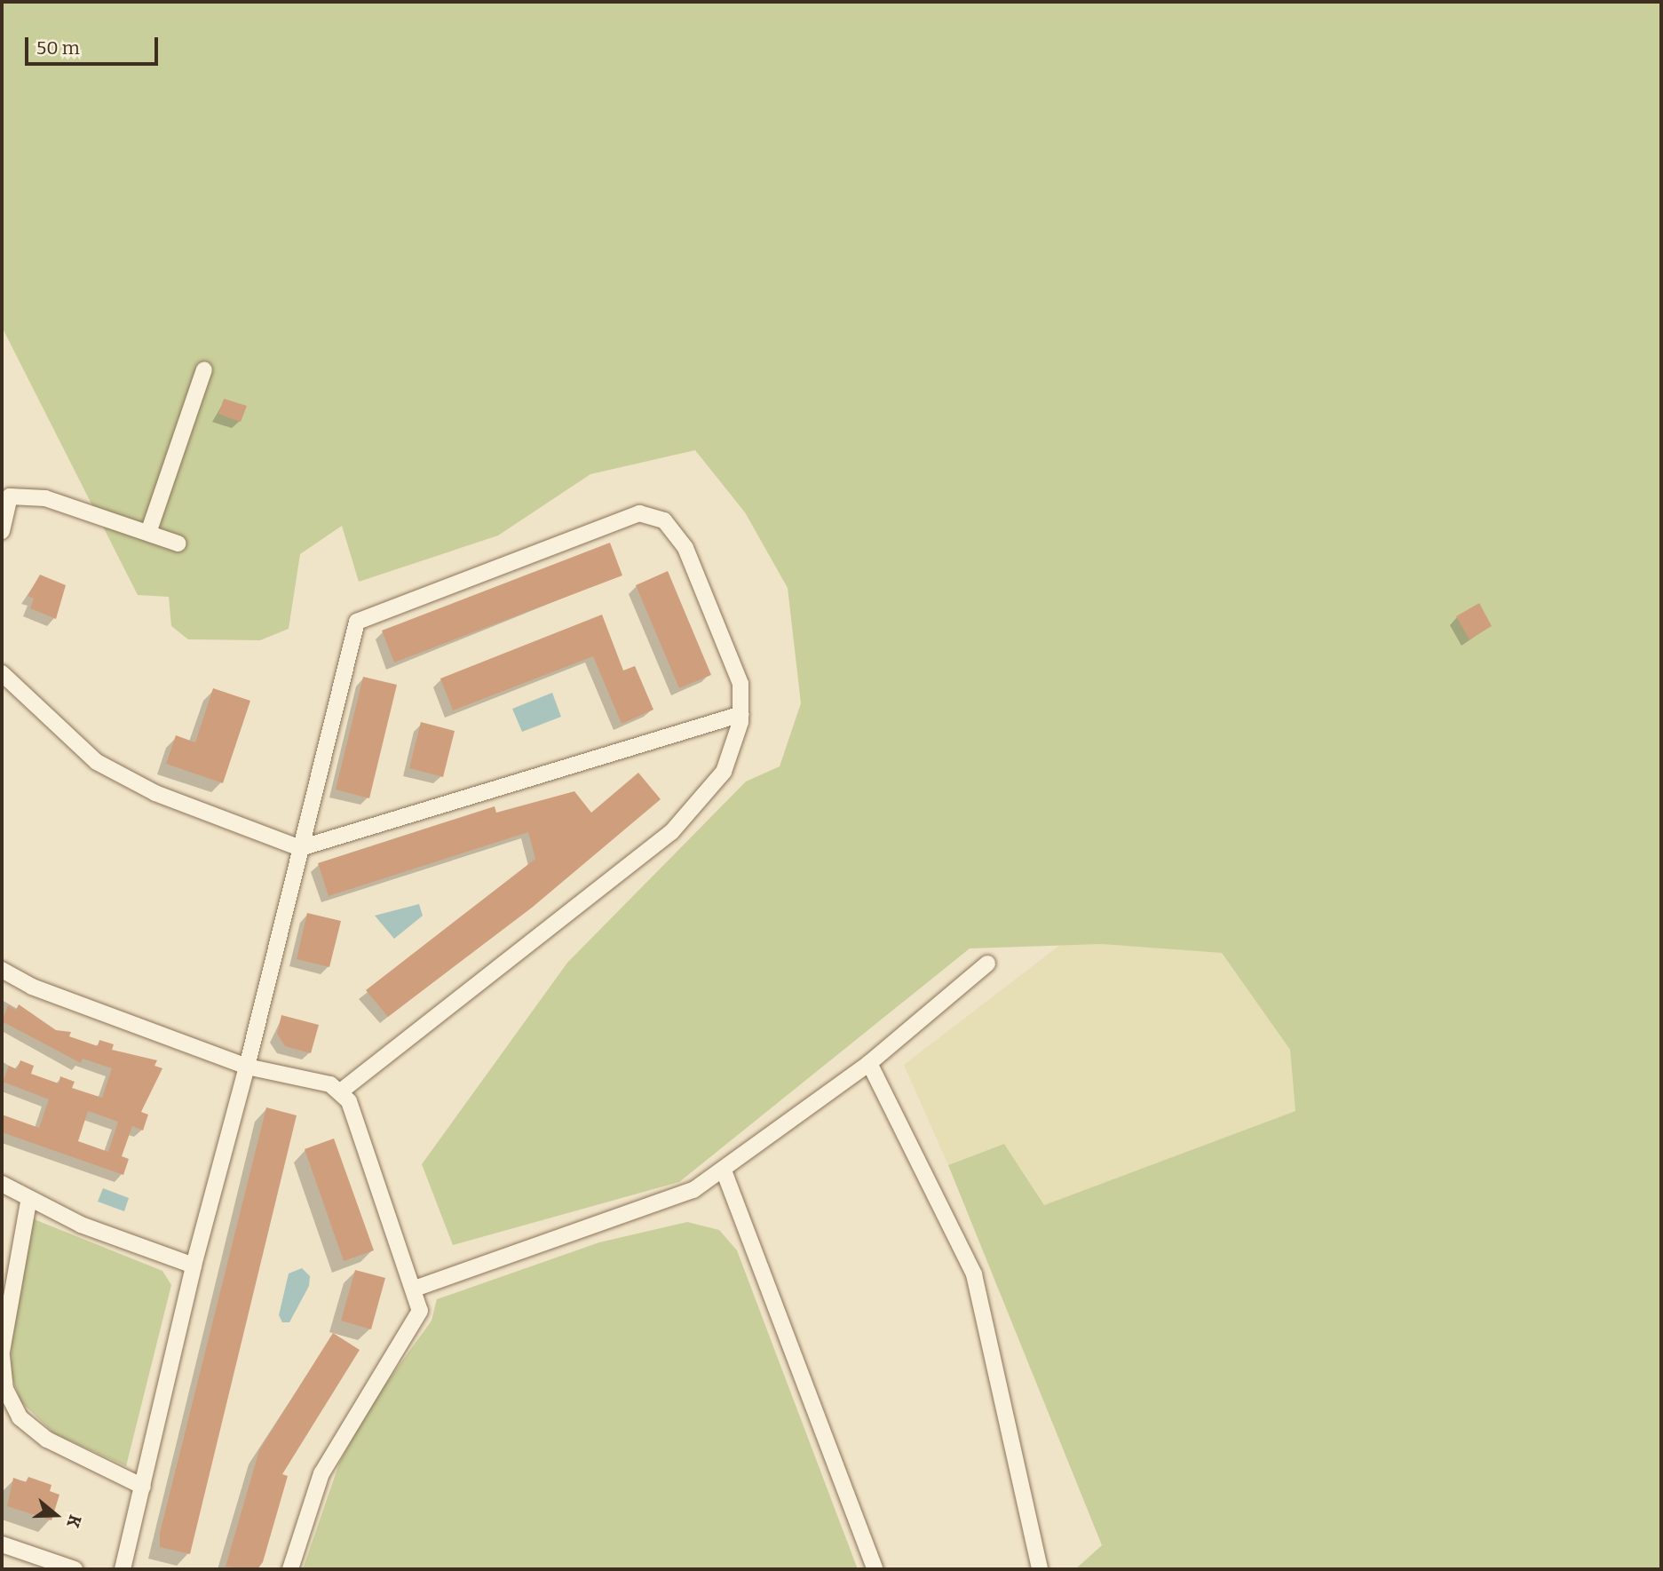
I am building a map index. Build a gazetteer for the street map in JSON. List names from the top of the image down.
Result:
{
  "scale_bar": "50 m",
  "north": "right"
}
